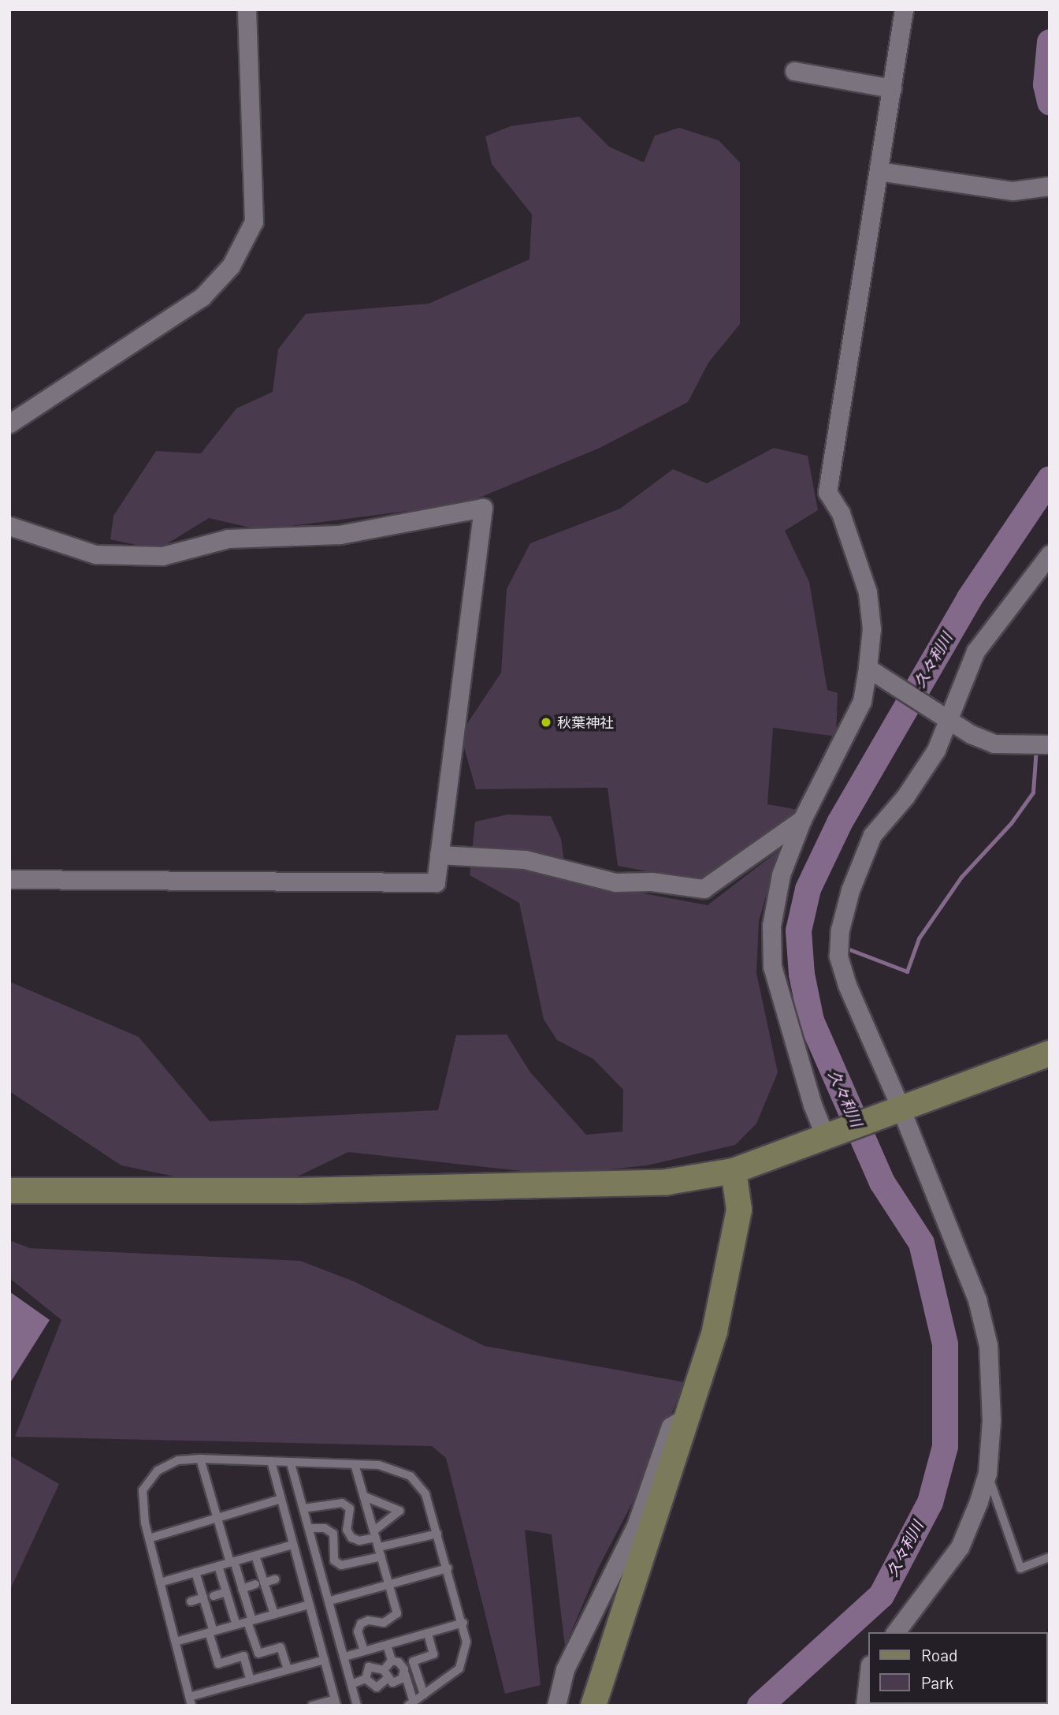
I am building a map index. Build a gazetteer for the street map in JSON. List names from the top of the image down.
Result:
{
  "water": ["久々利川"],
  "places": ["秋葉神社"],
  "legend": ["Road", "Park"]
}
